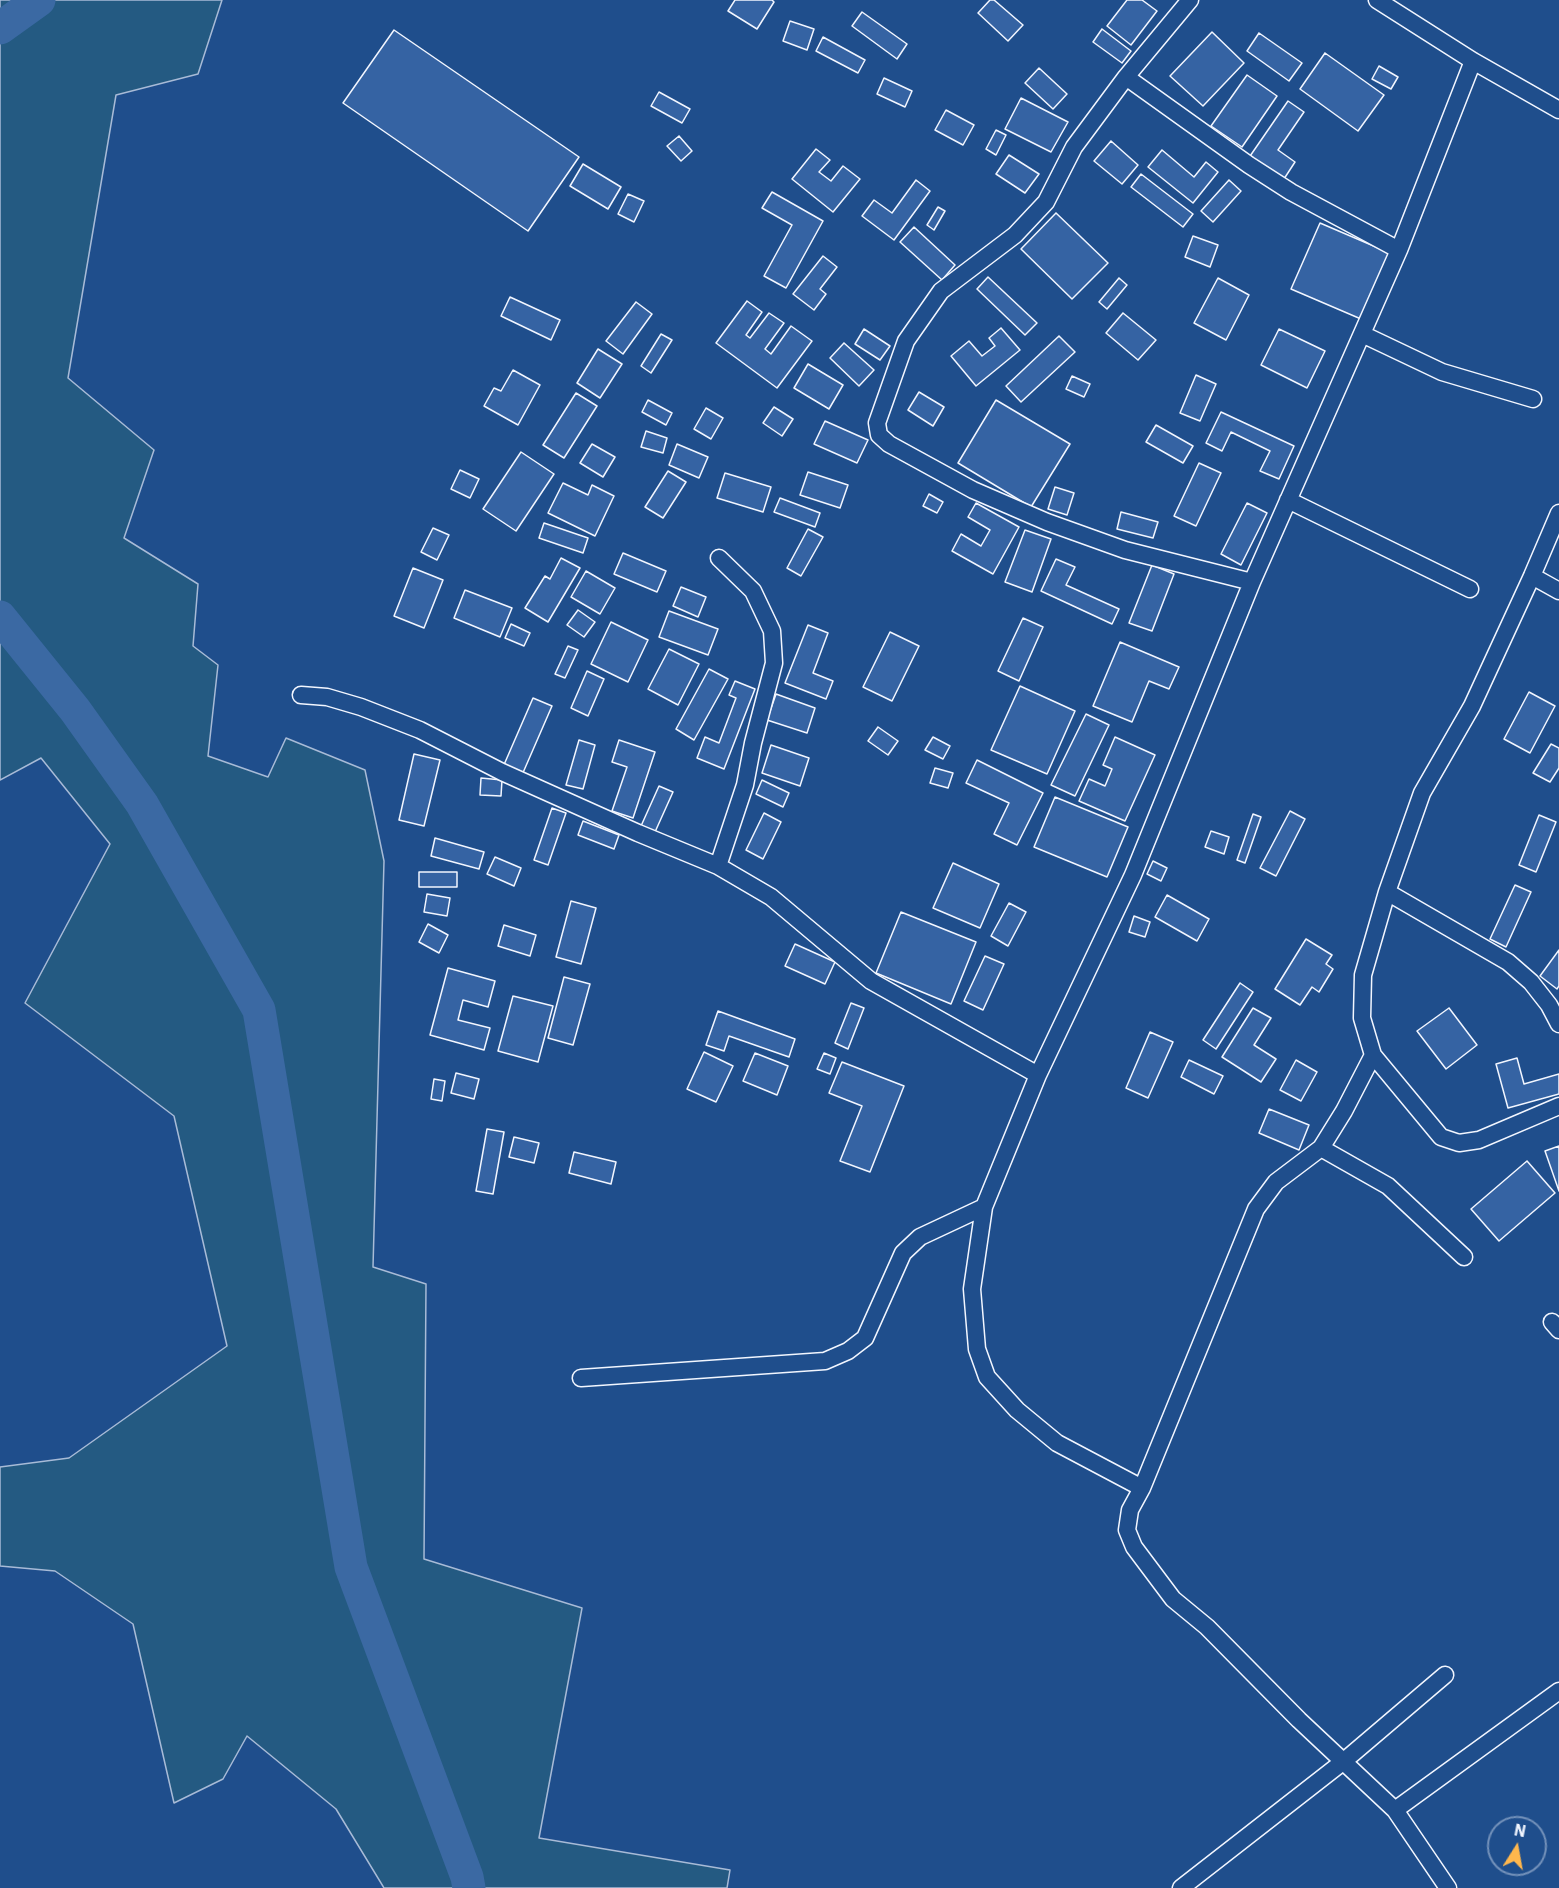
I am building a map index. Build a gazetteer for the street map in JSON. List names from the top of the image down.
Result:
{
  "north": "top"
}
